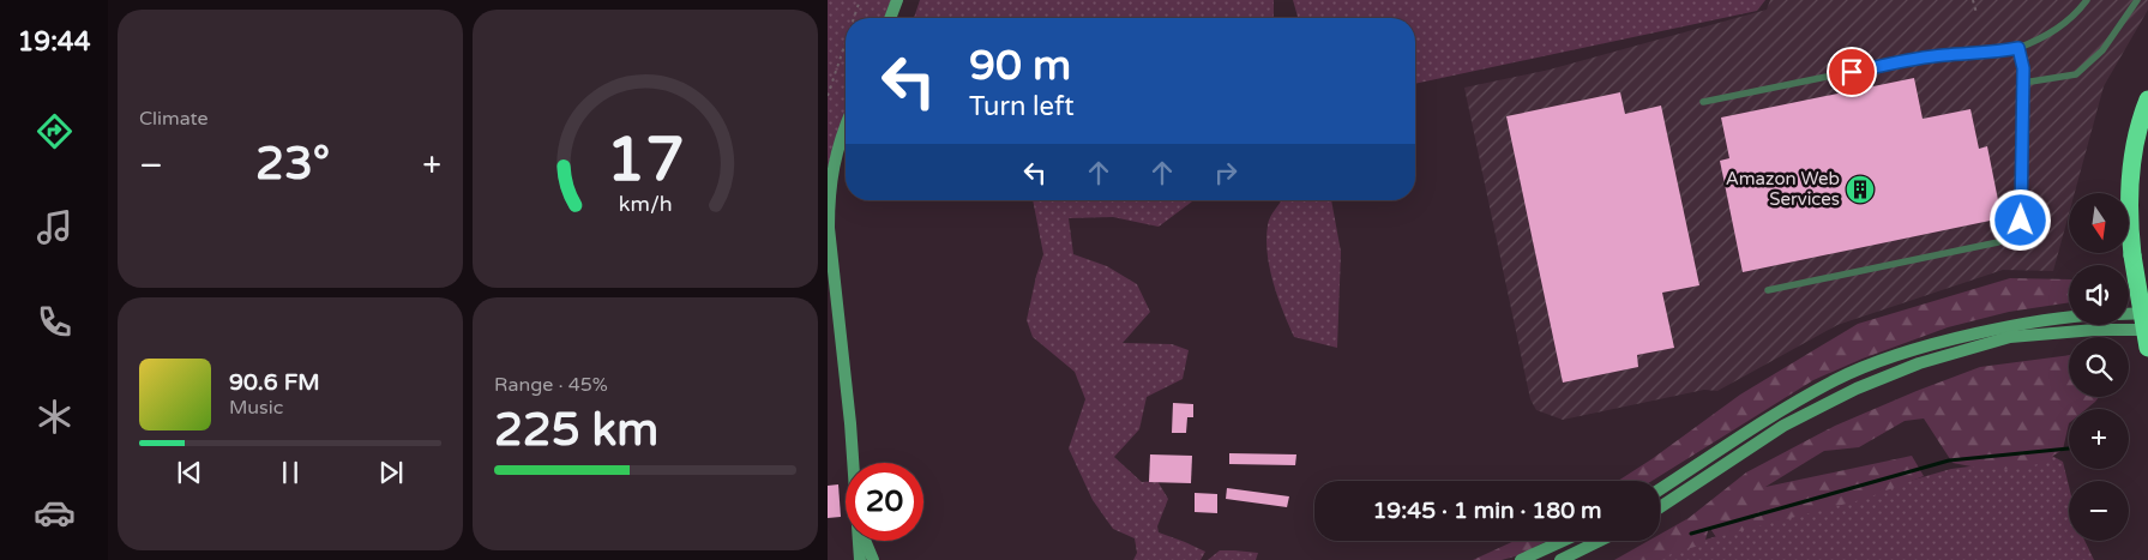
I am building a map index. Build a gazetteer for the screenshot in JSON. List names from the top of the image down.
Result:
{
  "places": {
    "building": ["Amazon Web Services"]
  },
  "north": "bottom",
  "page": {
    "tabs": "19:44",
    "tile": [
      "Climate",
      ["Range · 45%", "225 km"]
    ],
    "turn": ["90 m", "Turn left"],
    "heat": ["−", "23°", "+"],
    "map_buttons": ["+", "−"],
    "song": ["90.6 FM", "Music"],
    "limit": "20",
    "trip": "19:45 · 1 min · 180 m",
    "gauge": ["17", "km/h"]
  }
}
